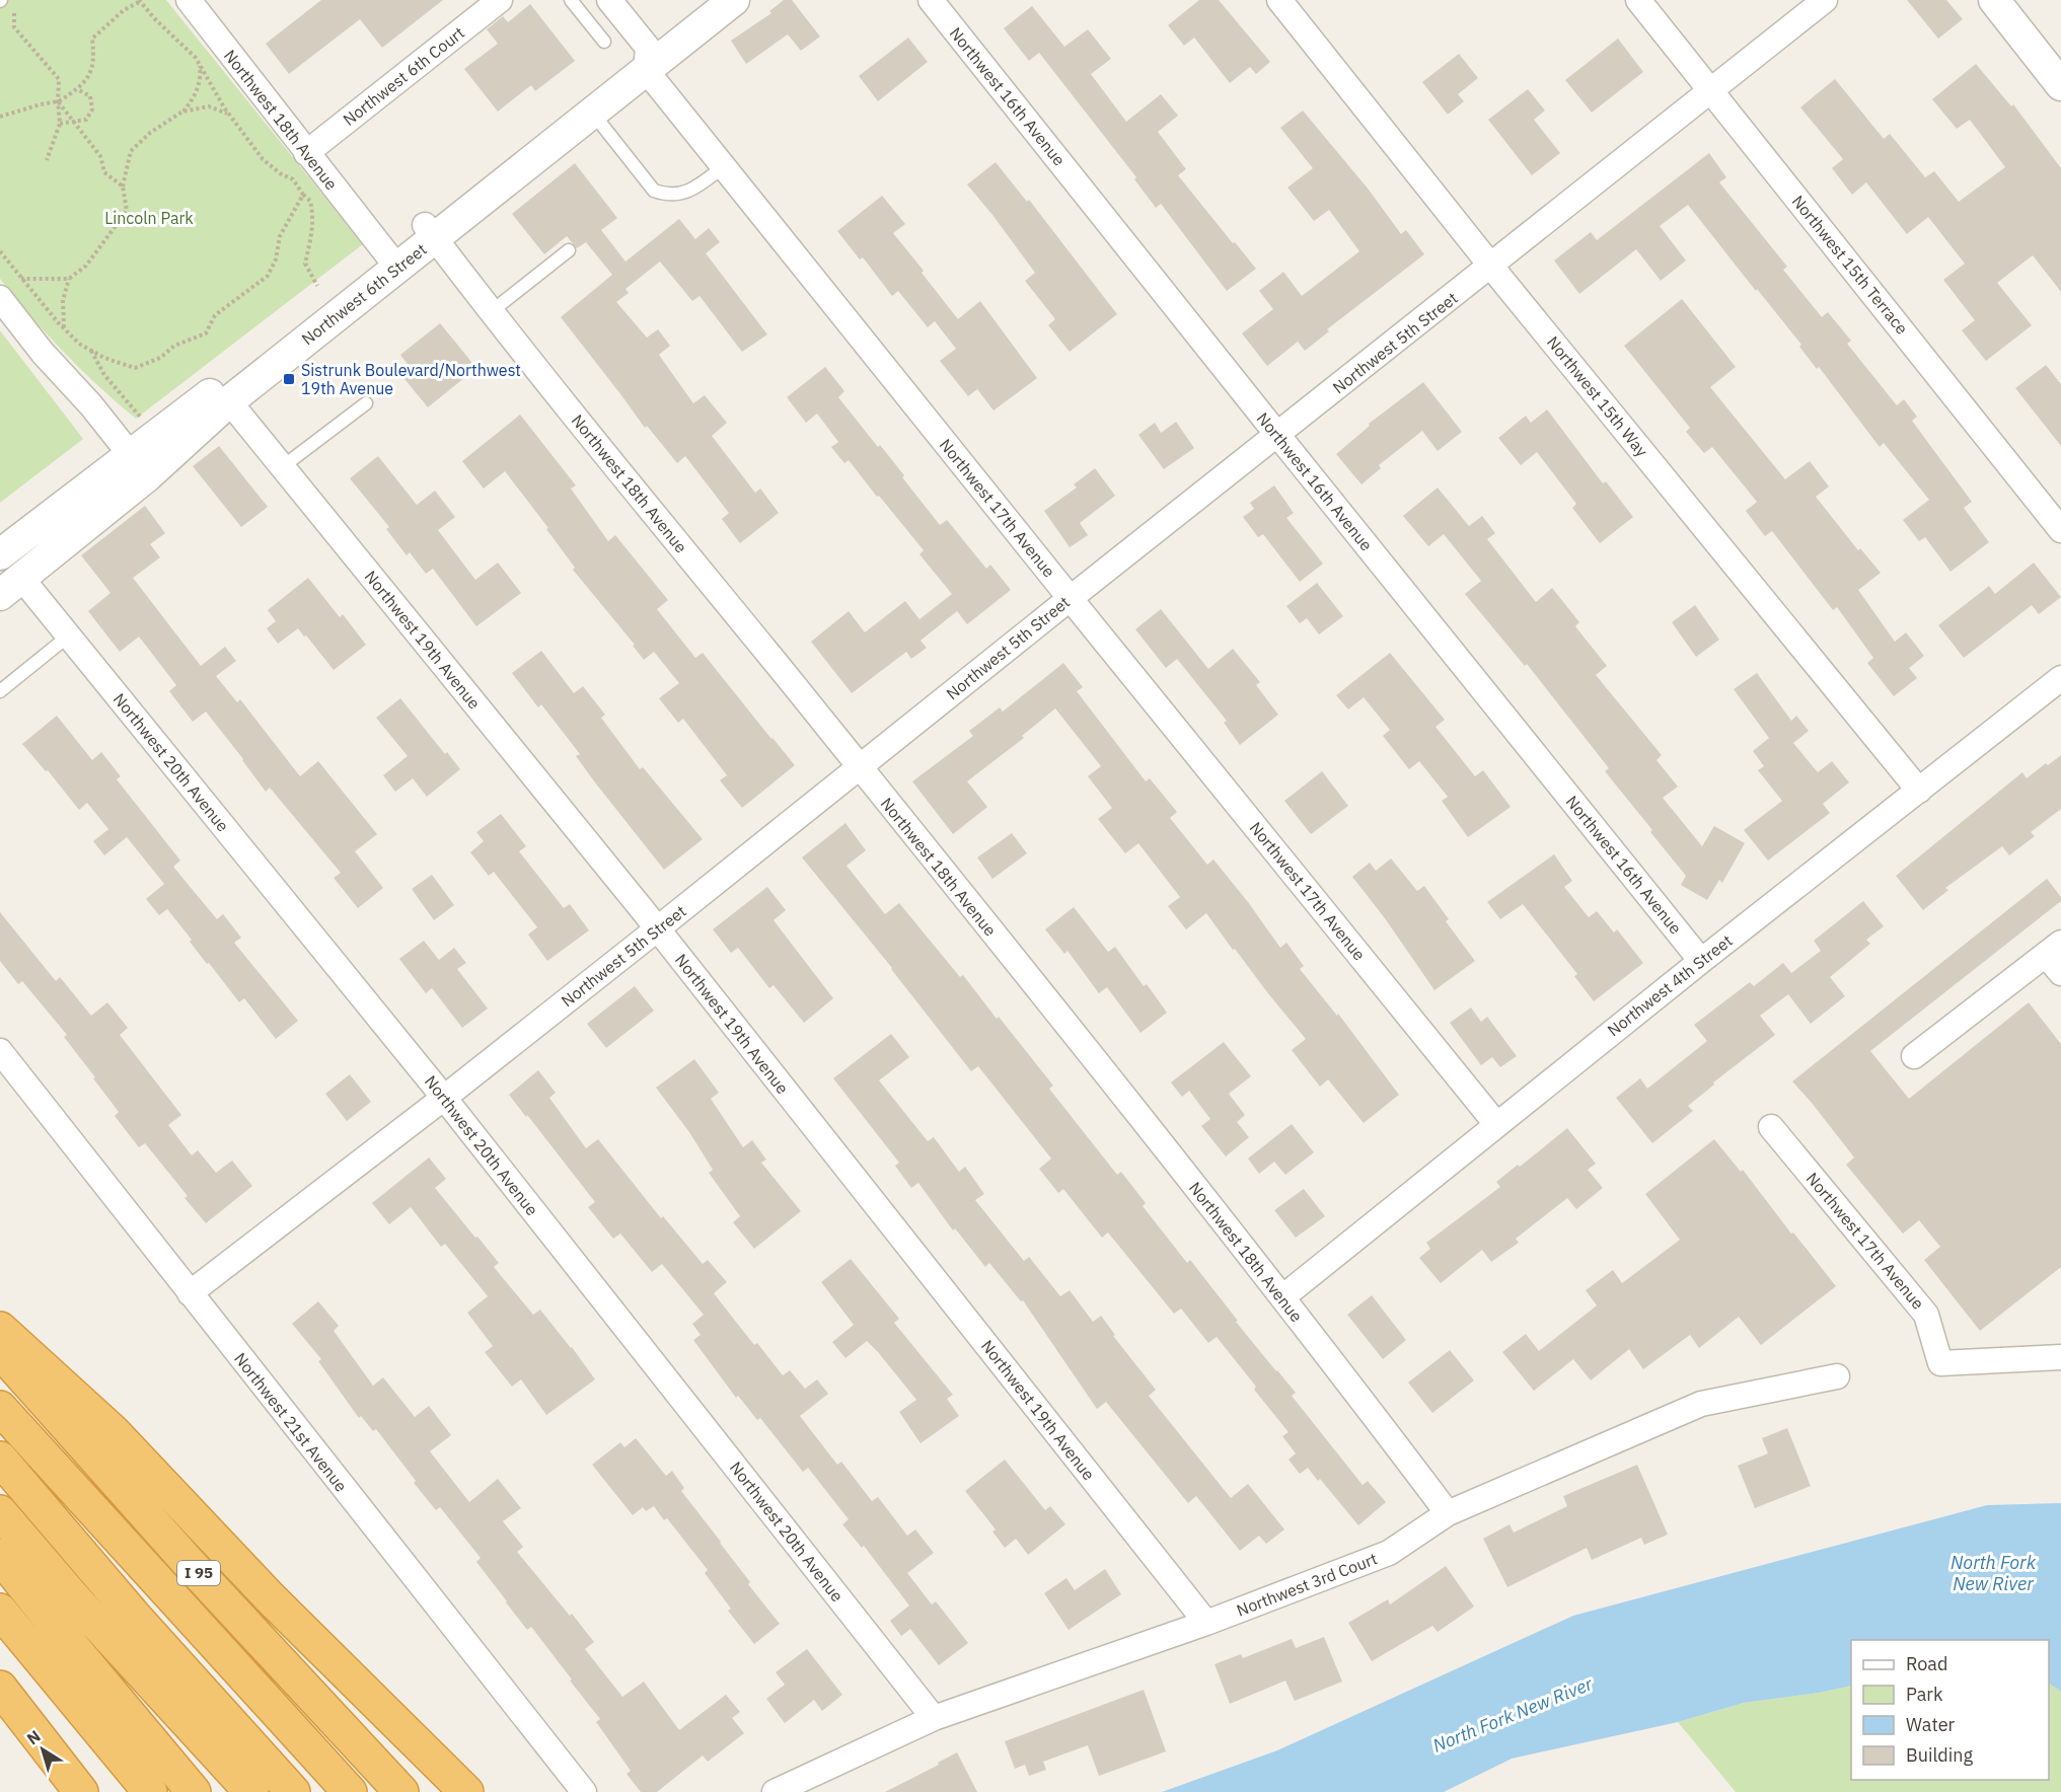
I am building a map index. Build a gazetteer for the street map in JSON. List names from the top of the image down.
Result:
{
  "streets": {
    "highway": ["I 95"],
    "street": [
      "Northwest 6th Court",
      "Northwest 16th Avenue",
      "Northwest 18th Avenue",
      "Northwest 15th Terrace",
      "Northwest 6th Street",
      "Northwest 5th Street",
      "Northwest 15th Way",
      "Northwest 17th Avenue",
      "Northwest 19th Avenue",
      "Northwest 20th Avenue",
      "Northwest 4th Street",
      "Northwest 21st Avenue",
      "Northwest 3rd Court"
    ]
  },
  "crossings": [
    ["Northwest 6th Court", "Northwest 18th Avenue"],
    ["Northwest 16th Avenue", "Northwest 5th Street"],
    ["Northwest 16th Avenue", "Northwest 4th Street"],
    ["Northwest 18th Avenue", "Northwest 6th Street"],
    ["Northwest 18th Avenue", "Northwest 5th Street"],
    ["Northwest 18th Avenue", "Northwest 4th Street"],
    ["Northwest 18th Avenue", "Northwest 3rd Court"],
    ["Northwest 15th Terrace", "Northwest 5th Street"],
    ["Northwest 6th Street", "Northwest 17th Avenue"],
    ["Northwest 6th Street", "Northwest 19th Avenue"],
    ["Northwest 6th Street", "Northwest 20th Avenue"],
    ["Northwest 5th Street", "Northwest 15th Way"],
    ["Northwest 5th Street", "Northwest 17th Avenue"],
    ["Northwest 5th Street", "Northwest 19th Avenue"],
    ["Northwest 5th Street", "Northwest 20th Avenue"],
    ["Northwest 5th Street", "Northwest 21st Avenue"],
    ["Northwest 15th Way", "Northwest 4th Street"],
    ["Northwest 17th Avenue", "Northwest 4th Street"],
    ["Northwest 19th Avenue", "Northwest 3rd Court"],
    ["Northwest 20th Avenue", "Northwest 3rd Court"]
  ],
  "water": ["North Fork New River"],
  "parks": ["Lincoln Park"],
  "places": {
    "transit": ["Sistrunk Boulevard/Northwest 19th Avenue"]
  },
  "legend": [
    "Road",
    "Park",
    "Water",
    "Building"
  ],
  "north": "top left"
}
